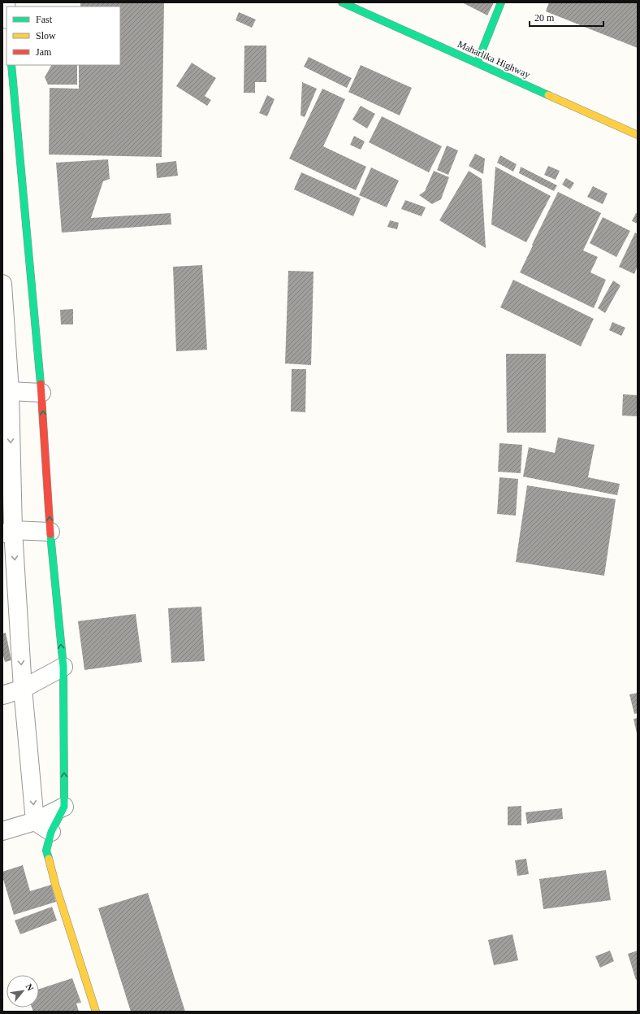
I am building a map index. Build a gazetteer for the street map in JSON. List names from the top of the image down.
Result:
{
  "streets": {
    "main road": ["Maharlika Highway"]
  },
  "legend": ["Fast", "Slow", "Jam"],
  "scale_bar": "20 m",
  "north": "top right"
}
